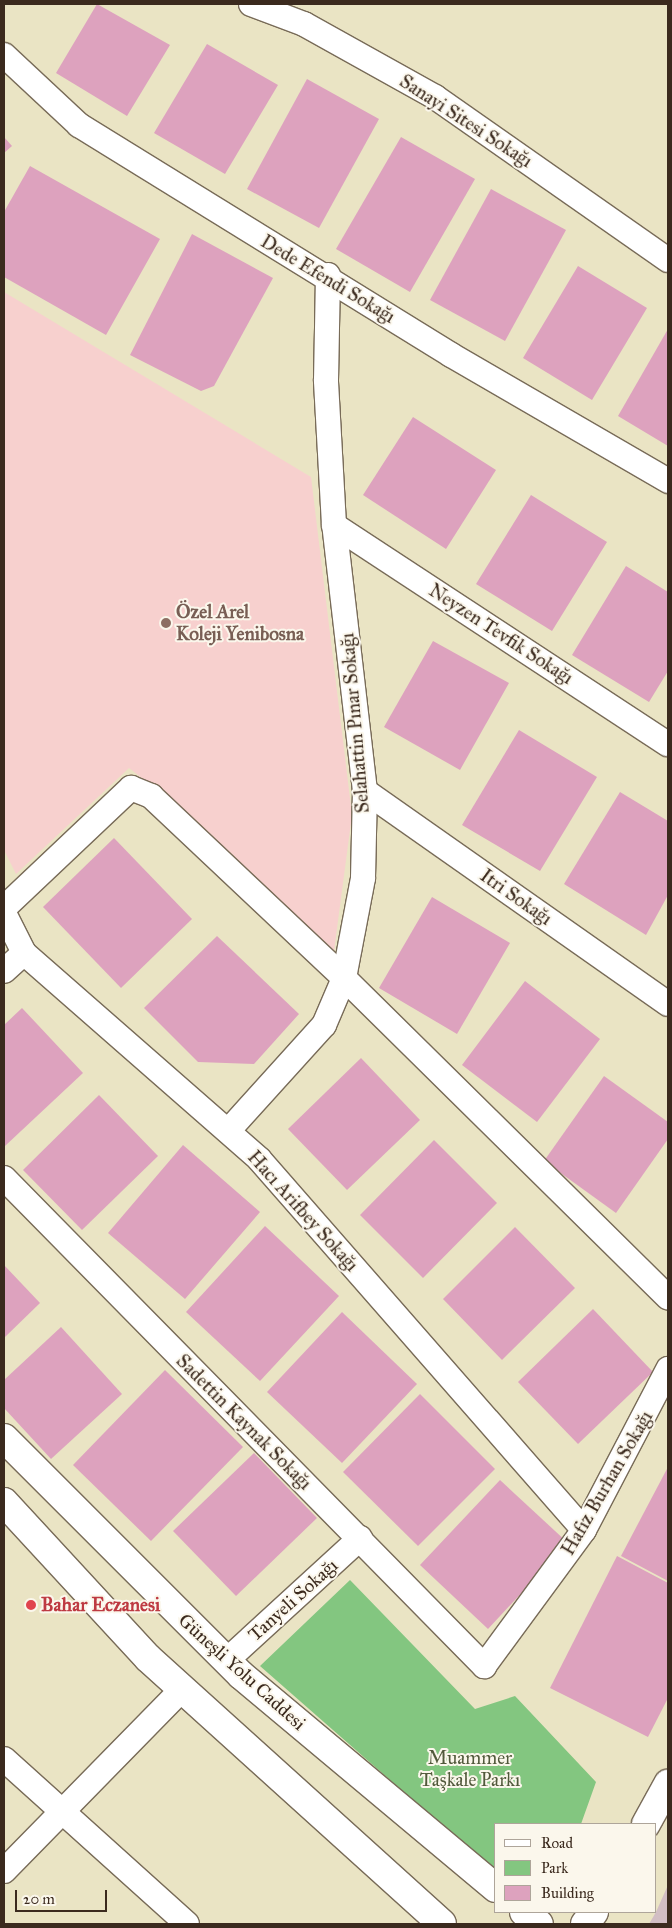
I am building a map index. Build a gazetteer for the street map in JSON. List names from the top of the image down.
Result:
{
  "streets": {
    "main road": ["Güneşli Yolu Caddesi"],
    "street": [
      "Sanayi Sitesi Sokağı",
      "Dede Efendi Sokağı",
      "Neyzen Tevfik Sokağı",
      "Selahattin Pınar Sokağı",
      "Itri Sokağı",
      "Hacı Arifbey Sokağı",
      "Sadettin Kaynak Sokağı",
      "Hafız Burhan Sokağı",
      "Tanyeli Sokağı"
    ]
  },
  "crossings": [
    ["Dede Efendi Sokağı", "Selahattin Pınar Sokağı"],
    ["Neyzen Tevfik Sokağı", "Selahattin Pınar Sokağı"],
    ["Selahattin Pınar Sokağı", "Itri Sokağı"],
    ["Selahattin Pınar Sokağı", "Hacı Arifbey Sokağı"],
    ["Hacı Arifbey Sokağı", "Hafız Burhan Sokağı"],
    ["Sadettin Kaynak Sokağı", "Hafız Burhan Sokağı"],
    ["Sadettin Kaynak Sokağı", "Tanyeli Sokağı"],
    ["Tanyeli Sokağı", "Güneşli Yolu Caddesi"]
  ],
  "parks": ["Muammer Taşkale Parkı"],
  "places": ["Özel Arel Koleji Yenibosna", "Bahar Eczanesi"],
  "legend": ["Road", "Park", "Building"],
  "scale_bar": "20 m"
}
